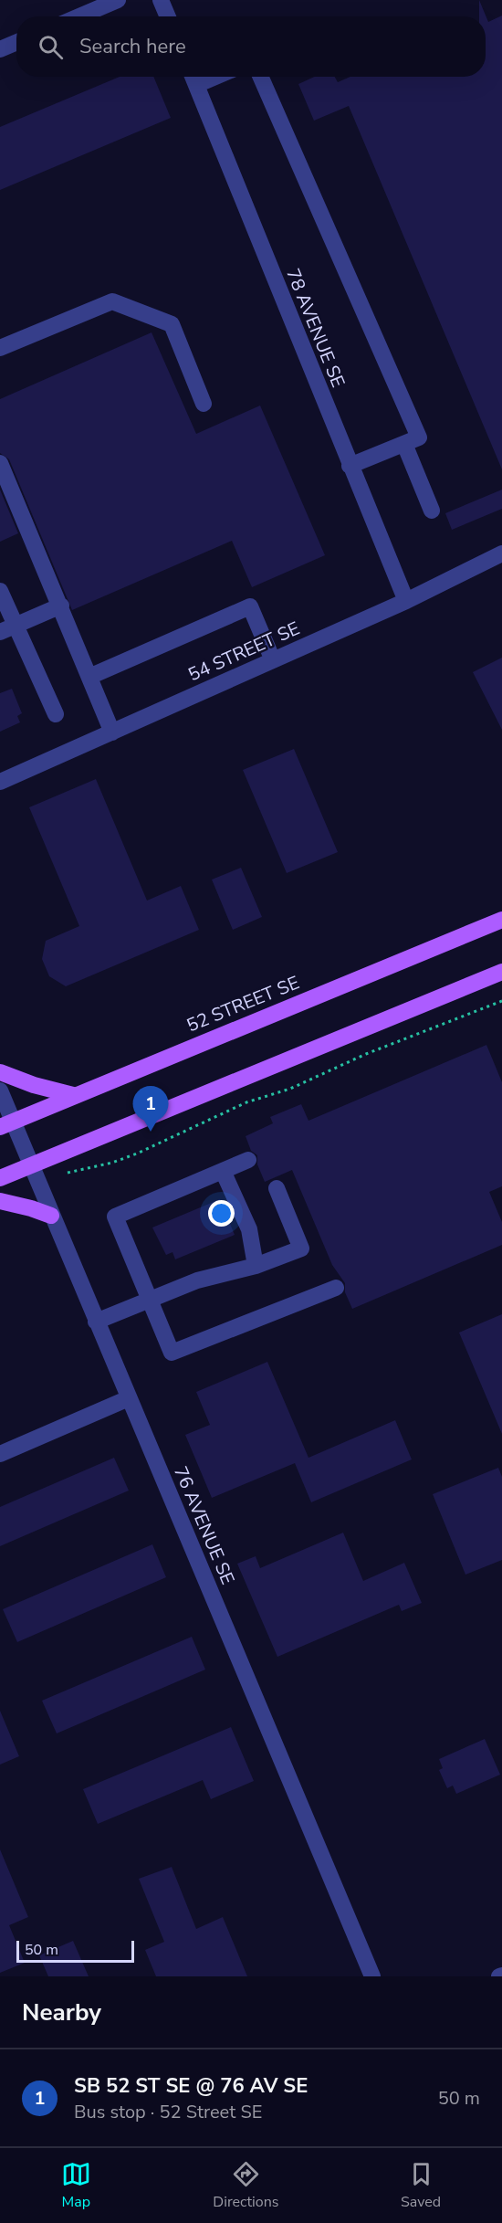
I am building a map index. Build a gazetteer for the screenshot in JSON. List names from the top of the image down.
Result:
{
  "streets": {
    "main road": ["52 STREET SE"],
    "street": ["78 AVENUE SE", "54 STREET SE", "76 AVENUE SE"]
  },
  "crossings": [
    ["78 AVENUE SE", "54 STREET SE"],
    ["52 STREET SE", "76 AVENUE SE"]
  ],
  "scale_bar": "50 m",
  "page": {
    "search": "Search here",
    "pins": "1",
    "scale": "50 m",
    "heading": "Nearby",
    "list": [
      {
        "mark": "1",
        "name": "SB 52 ST SE @ 76 AV SE",
        "note": "Bus stop · 52 Street SE",
        "value": "50 m"
      }
    ],
    "nav": ["Map", "Directions", "Saved"]
  }
}
